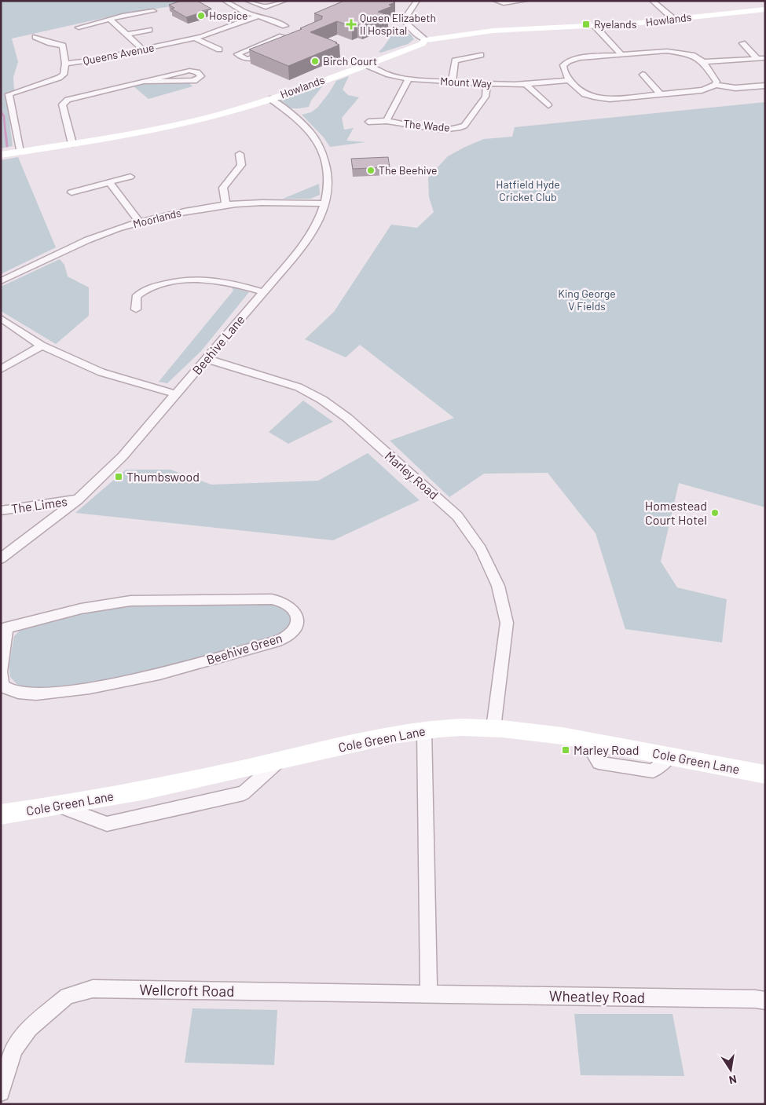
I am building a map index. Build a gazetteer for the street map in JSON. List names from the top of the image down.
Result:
{
  "streets": {
    "street": [
      "Howlands",
      "Queens Avenue",
      "Mount Way",
      "The Wade",
      "Moorlands",
      "Beehive Lane",
      "Marley Road",
      "The Limes",
      "Beehive Green",
      "Cole Green Lane",
      "Wellcroft Road",
      "Wheatley Road"
    ]
  },
  "crossings": [
    ["Howlands", "Queens Avenue"],
    ["Howlands", "Mount Way"],
    ["Howlands", "Beehive Lane"],
    ["Mount Way", "The Wade"],
    ["Moorlands", "Beehive Lane"],
    ["Beehive Lane", "Marley Road"],
    ["Beehive Lane", "The Limes"],
    ["Marley Road", "Cole Green Lane"],
    ["Wellcroft Road", "Wheatley Road"]
  ],
  "parks": ["Hatfield Hyde Cricket Club", "King George V Fields"],
  "places": {
    "other": [
      "Hospice",
      "Birch Court",
      "The Beehive",
      "Homestead Court Hotel"
    ],
    "health": ["Queen Elizabeth II Hospital"],
    "transit": ["Ryelands", "Thumbswood", "Marley Road"]
  },
  "north": "bottom"
}
